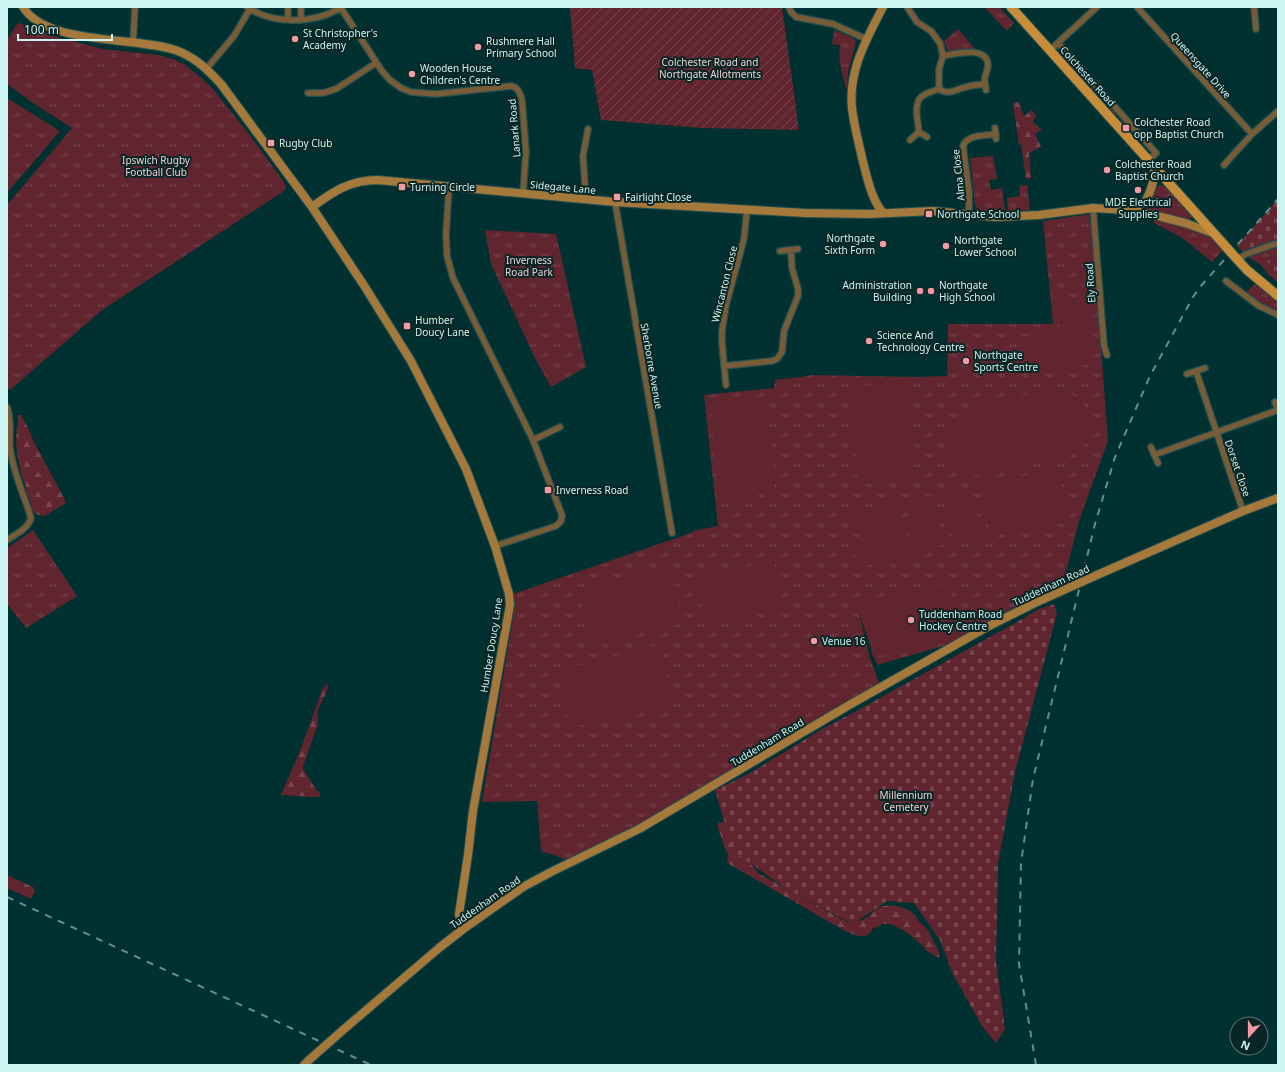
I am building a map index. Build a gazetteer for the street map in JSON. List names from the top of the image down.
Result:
{
  "streets": {
    "main road": ["Colchester Road"],
    "street": [
      "Queensgate Drive",
      "Lanark Road",
      "Alma Close",
      "Sidegate Lane",
      "Ely Road",
      "Wincanton Close",
      "Sherborne Avenue",
      "Dorset Close",
      "Tuddenham Road",
      "Humber Doucy Lane"
    ]
  },
  "crossings": [
    ["Colchester Road", "Sidegate Lane"],
    ["Lanark Road", "Sidegate Lane"],
    ["Alma Close", "Sidegate Lane"],
    ["Sidegate Lane", "Ely Road"],
    ["Sidegate Lane", "Wincanton Close"],
    ["Sidegate Lane", "Sherborne Avenue"],
    ["Sidegate Lane", "Humber Doucy Lane"],
    ["Dorset Close", "Tuddenham Road"],
    ["Tuddenham Road", "Humber Doucy Lane"]
  ],
  "parks": [
    "Colchester Road and Northgate Allotments",
    "Ipswich Rugby Football Club",
    "Inverness Road Park",
    "Millennium Cemetery"
  ],
  "places": {
    "other": [
      "St Christopher's Academy",
      "Rushmere Hall Primary School",
      "Wooden House Children's Centre",
      "Colchester Road Baptist Church",
      "MDE Electrical Supplies",
      "Northgate Sixth Form",
      "Northgate Lower School",
      "Administration Building",
      "Northgate High School",
      "Science And Technology Centre",
      "Northgate Sports Centre",
      "Tuddenham Road Hockey Centre",
      "Venue 16"
    ],
    "transit": [
      "Colchester Road opp Baptist Church",
      "Rugby Club",
      "Turning Circle",
      "Fairlight Close",
      "Northgate School",
      "Humber Doucy Lane",
      "Inverness Road"
    ]
  },
  "scale_bar": "100 m",
  "north": "bottom"
}
